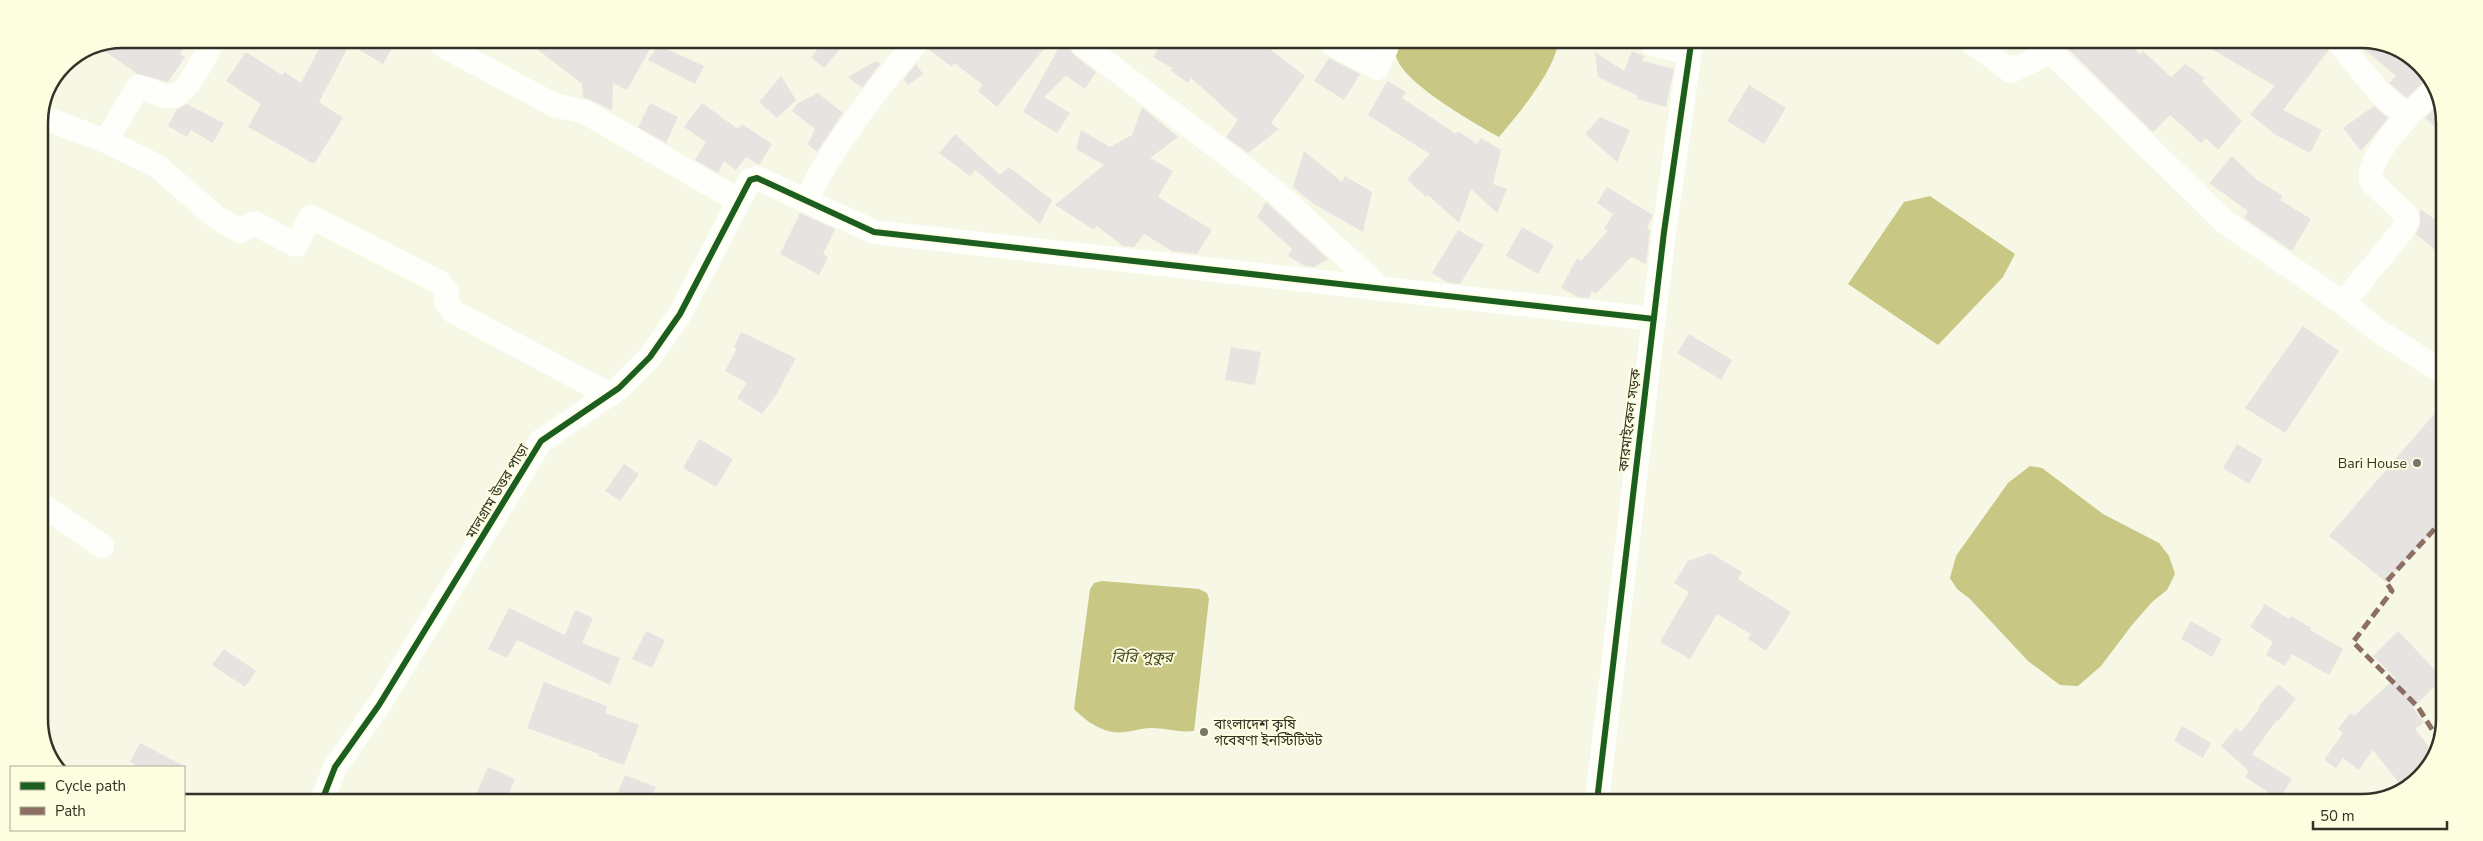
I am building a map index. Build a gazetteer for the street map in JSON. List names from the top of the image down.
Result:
{
  "streets": {
    "street": ["কারমাইকেল সড়ক", "মালগ্রাম উত্তর পাড়া"]
  },
  "crossings": [
    ["কারমাইকেল সড়ক", "মালগ্রাম উত্তর পাড়া"]
  ],
  "water": ["বিরি পুকুর"],
  "places": ["Bari House", "বাংলাদেশ কৃষি গবেষণা ইনস্টিটিউট"],
  "legend": ["Cycle path", "Path"],
  "scale_bar": "50 m"
}
